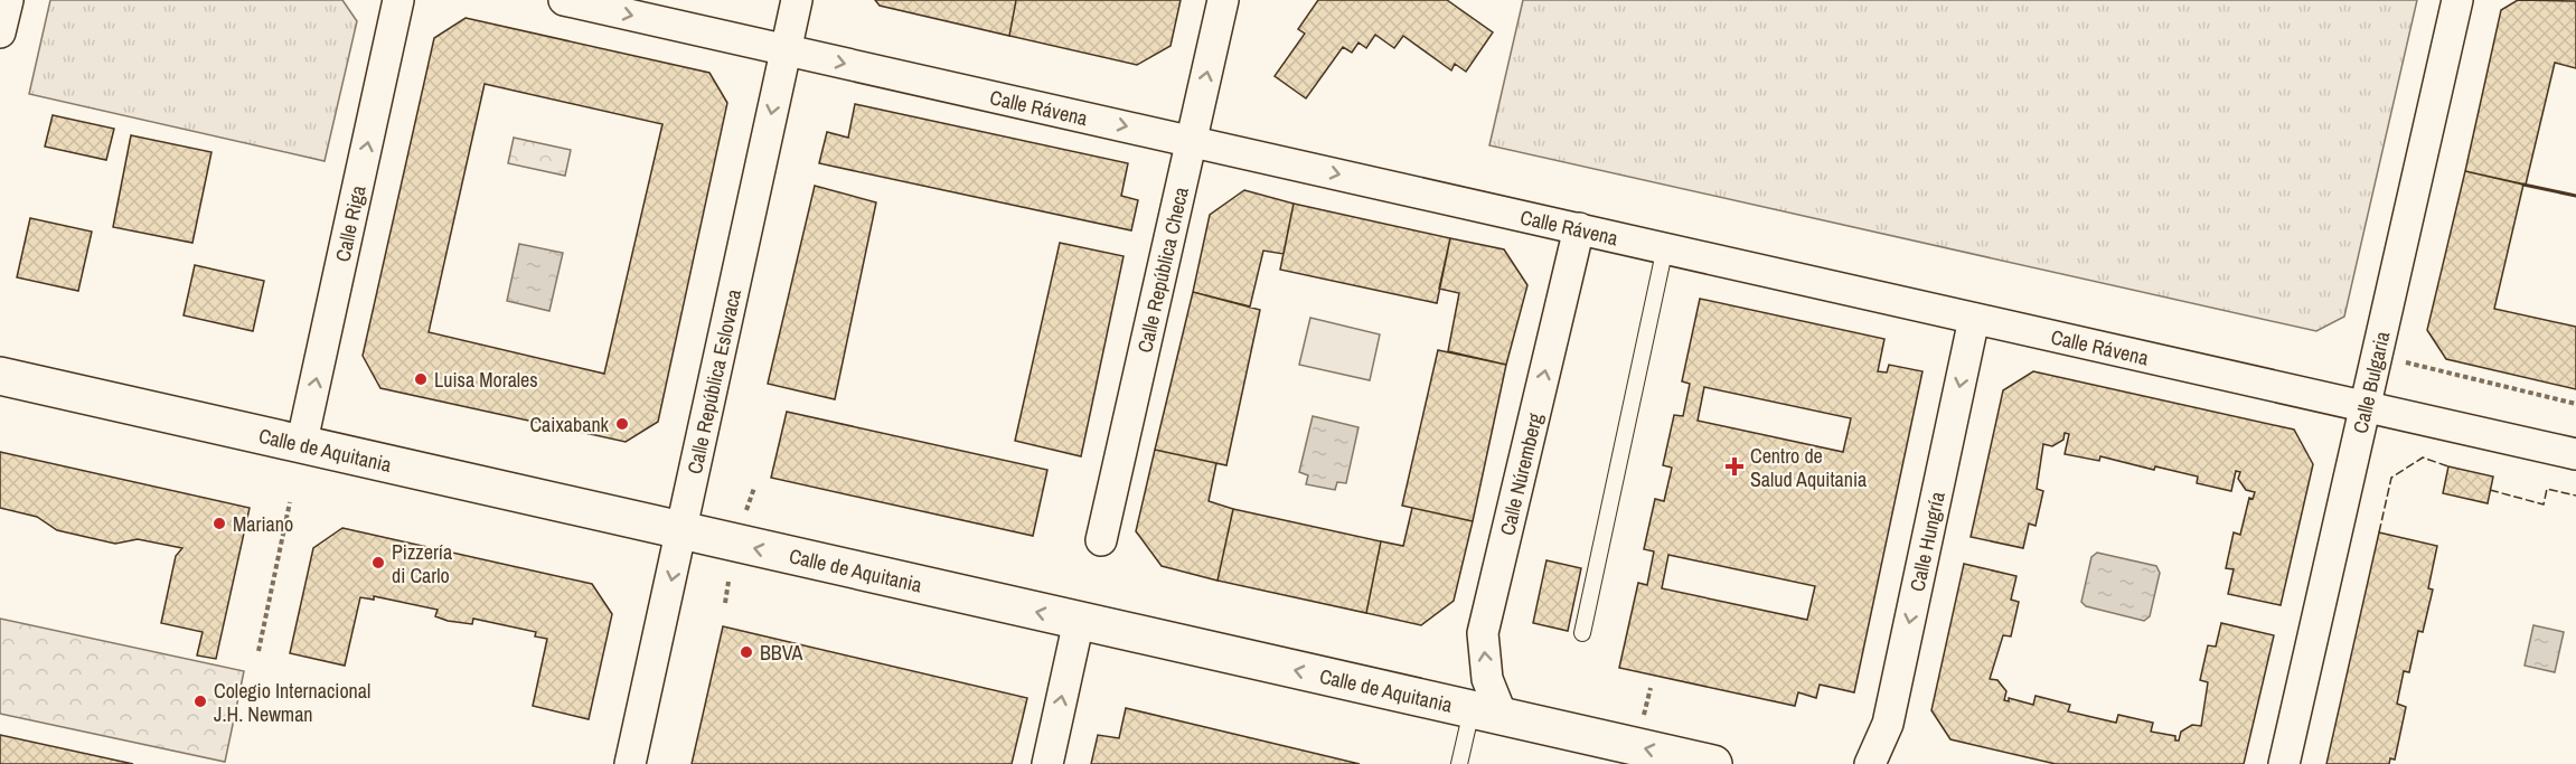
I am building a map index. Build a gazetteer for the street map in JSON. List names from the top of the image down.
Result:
{
  "streets": {
    "street": [
      "Calle Rávena",
      "Calle Riga",
      "Calle República Checa",
      "Calle República Eslovaca",
      "Calle Bulgaria",
      "Calle de Aquitania",
      "Calle Núremberg",
      "Calle Hungría"
    ]
  },
  "crossings": [
    ["Calle Rávena", "Calle República Checa"],
    ["Calle Rávena", "Calle República Eslovaca"],
    ["Calle Rávena", "Calle Bulgaria"],
    ["Calle Rávena", "Calle Núremberg"],
    ["Calle Rávena", "Calle Hungría"],
    ["Calle Riga", "Calle de Aquitania"],
    ["Calle República Eslovaca", "Calle de Aquitania"],
    ["Calle de Aquitania", "Calle Núremberg"]
  ],
  "one_way": [
    "Calle Rávena",
    "Calle Riga",
    "Calle República Eslovaca",
    "Calle de Aquitania",
    "Calle Núremberg",
    "Calle Hungría"
  ],
  "places": {
    "other": [
      "Luisa Morales",
      "Caixabank",
      "Mariano",
      "Pizzería di Carlo",
      "BBVA",
      "Colegio Internacional J.H. Newman"
    ],
    "health": ["Centro de Salud Aquitania"]
  }
}
